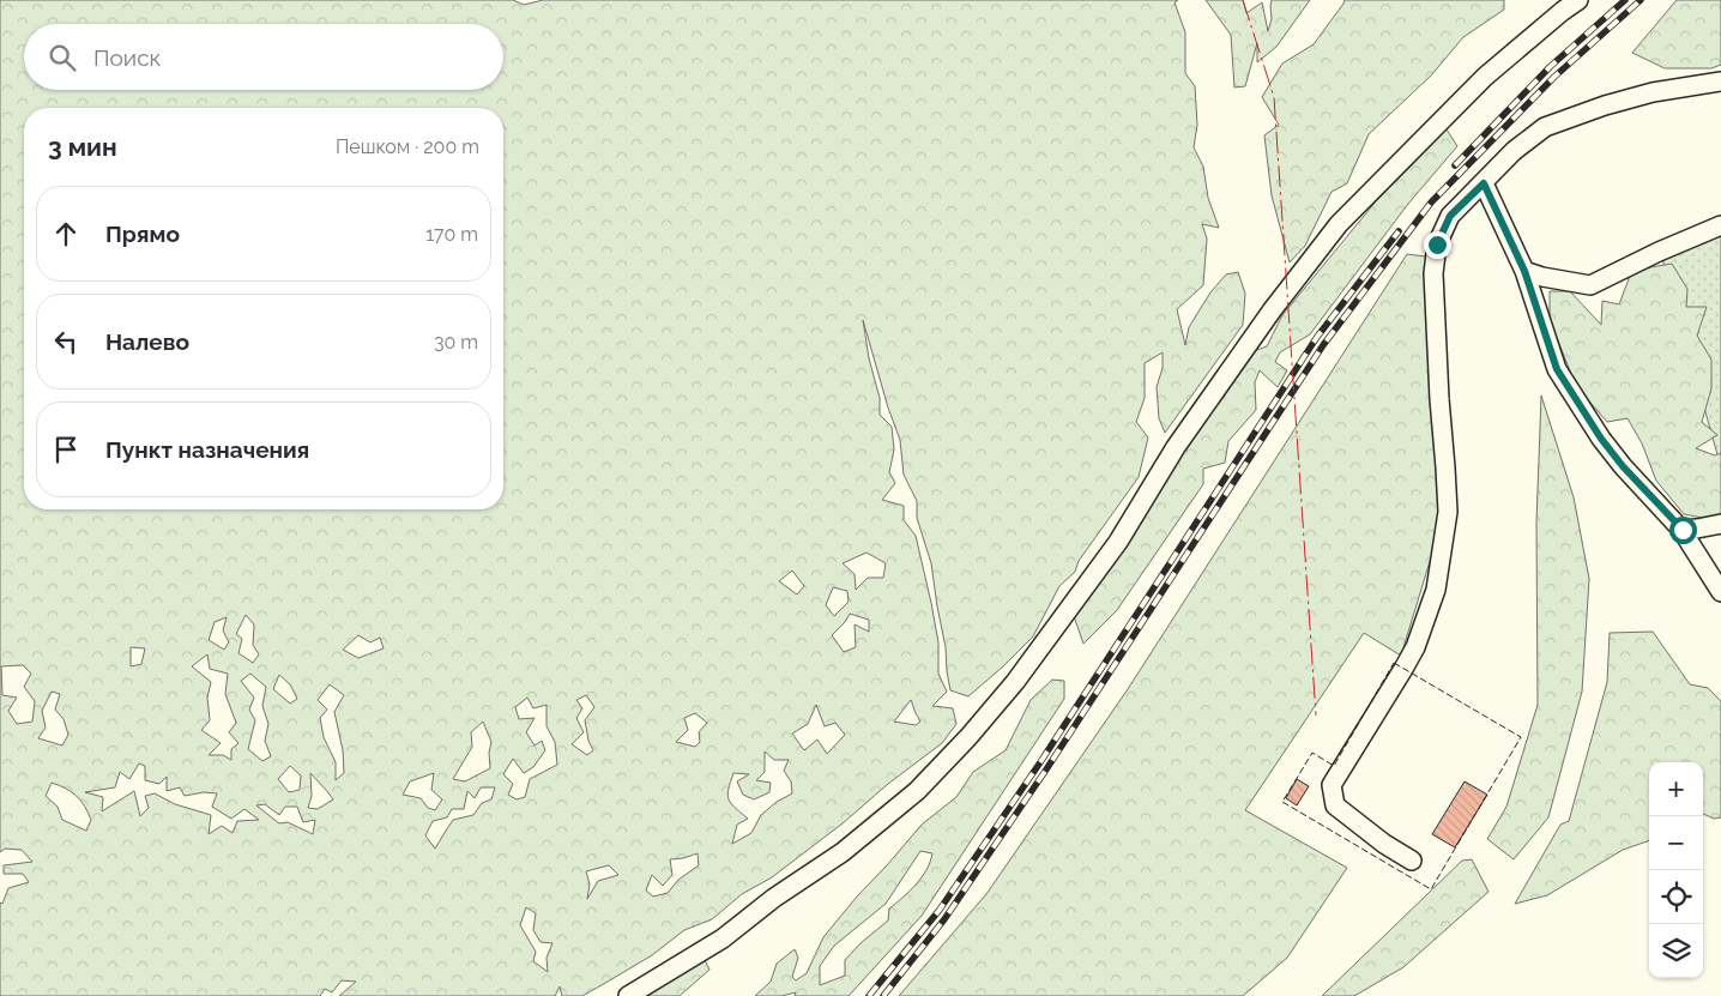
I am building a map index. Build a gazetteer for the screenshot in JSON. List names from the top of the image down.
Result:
{
  "page": {
    "search": "Поиск",
    "heading": ["3 мин", "Пешком · 200 m"],
    "list": [
      ["Прямо", "170 m"],
      ["Налево", "30 m"],
      "Пункт назначения"
    ],
    "map_buttons": ["+", "−"]
  }
}
